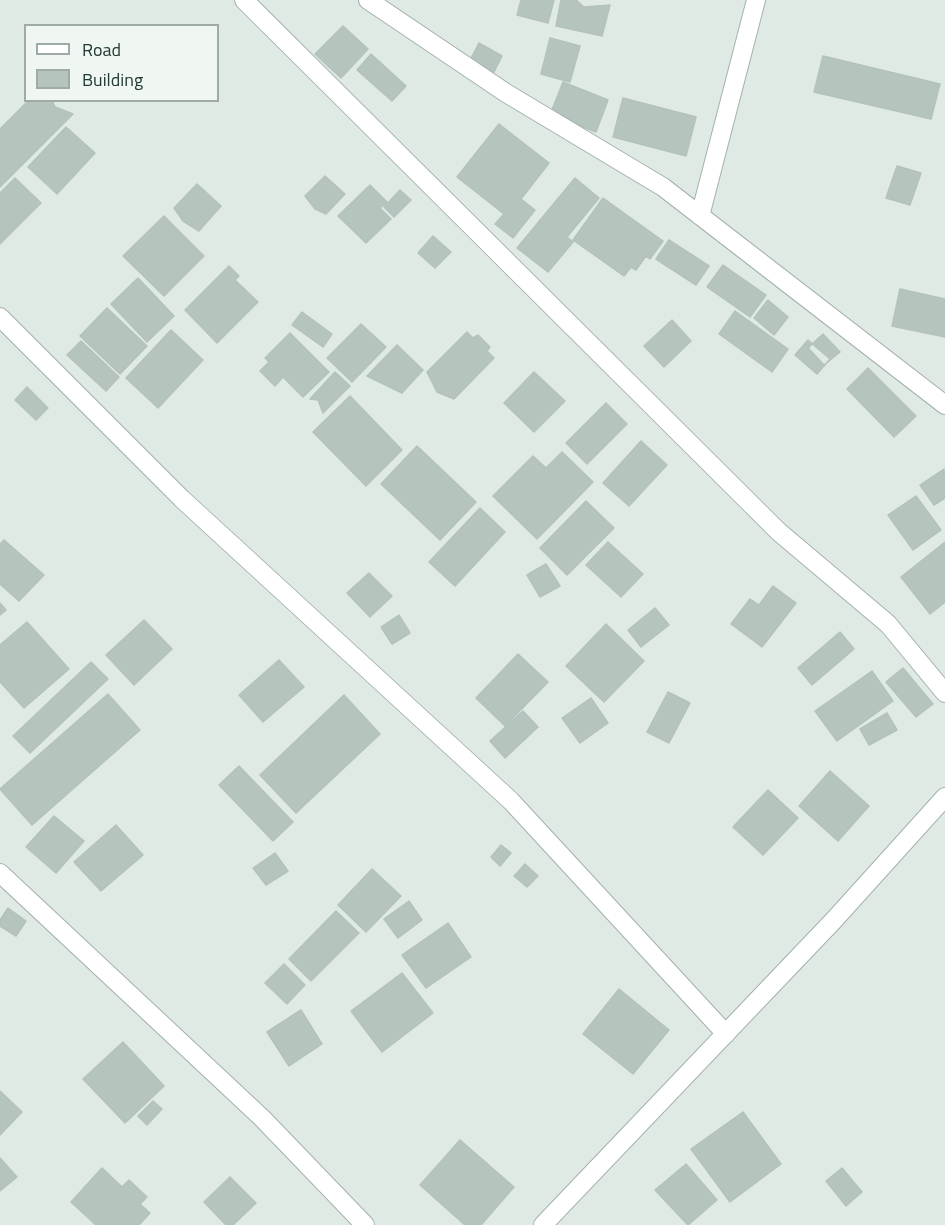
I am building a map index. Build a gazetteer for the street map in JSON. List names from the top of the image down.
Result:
{
  "legend": ["Road", "Building"]
}
